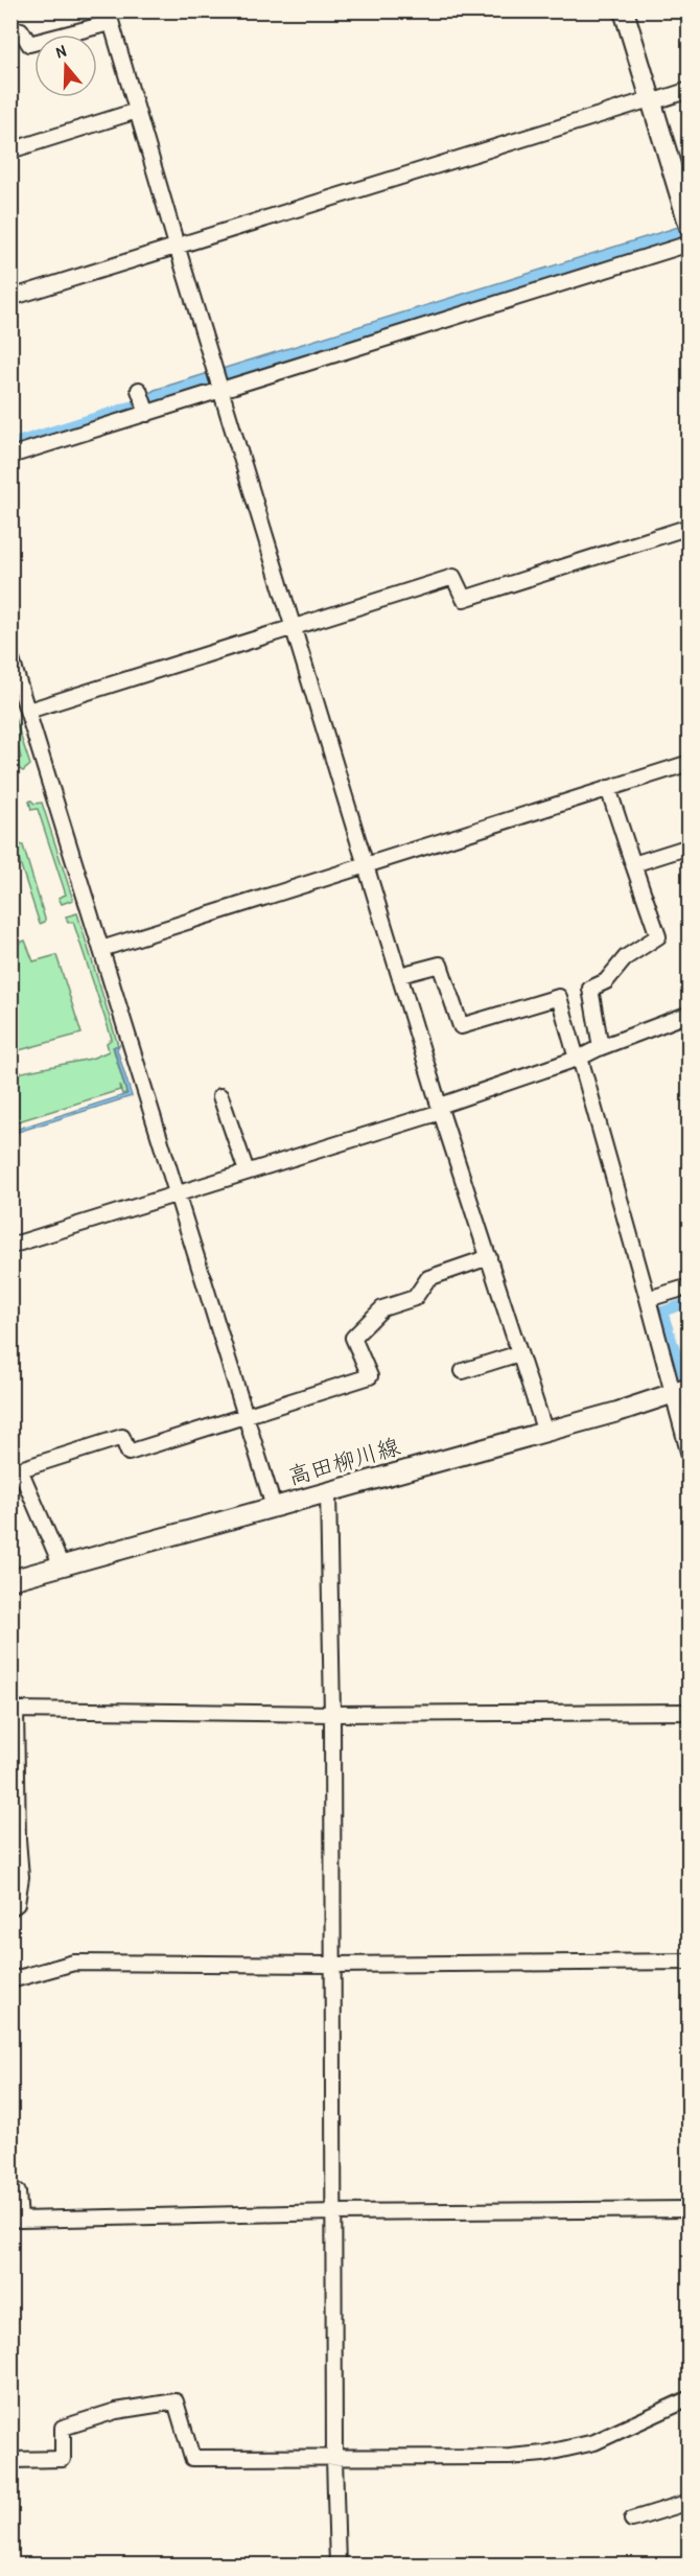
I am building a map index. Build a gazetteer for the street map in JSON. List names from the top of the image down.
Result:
{
  "streets": {
    "main road": ["高田柳川線"]
  },
  "north": "top"
}
